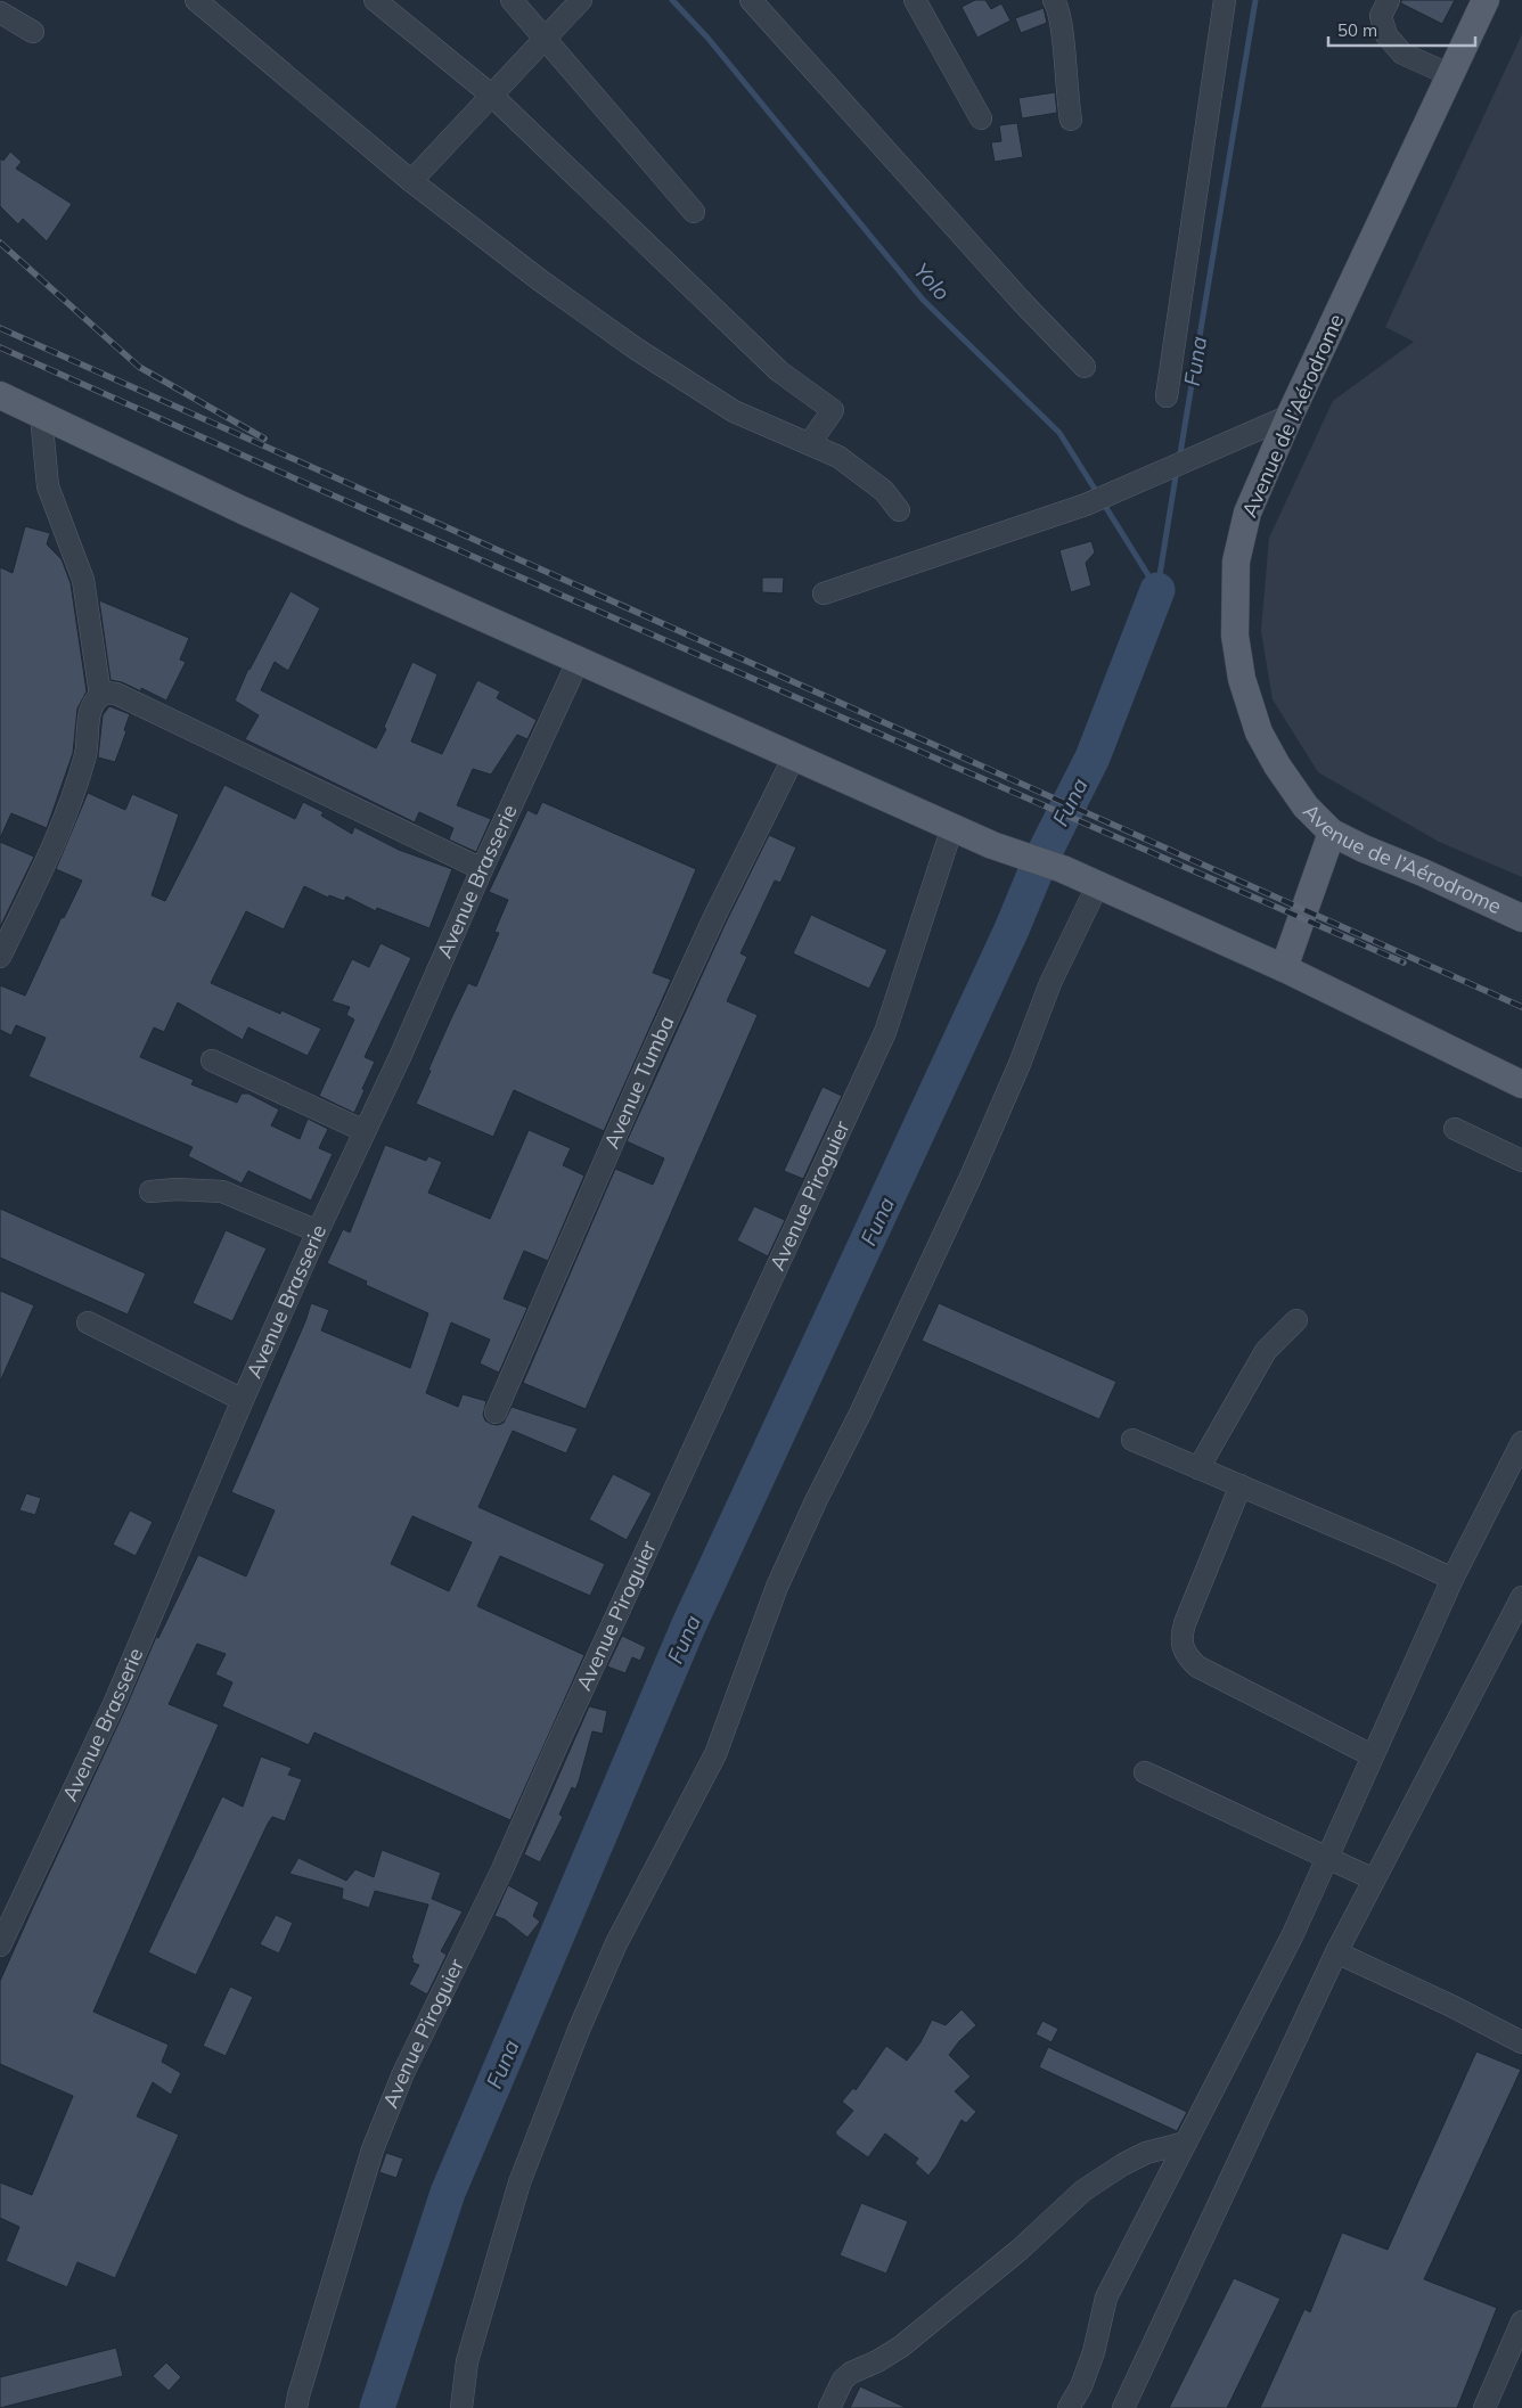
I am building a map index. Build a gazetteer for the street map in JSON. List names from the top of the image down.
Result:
{
  "streets": {
    "main road": ["Avenue de l’Aérodrome"],
    "street": ["Avenue Brasserie", "Avenue Tumba", "Avenue Piroguier"]
  },
  "water": ["Yolo", "Funa"],
  "scale_bar": "50 m"
}
